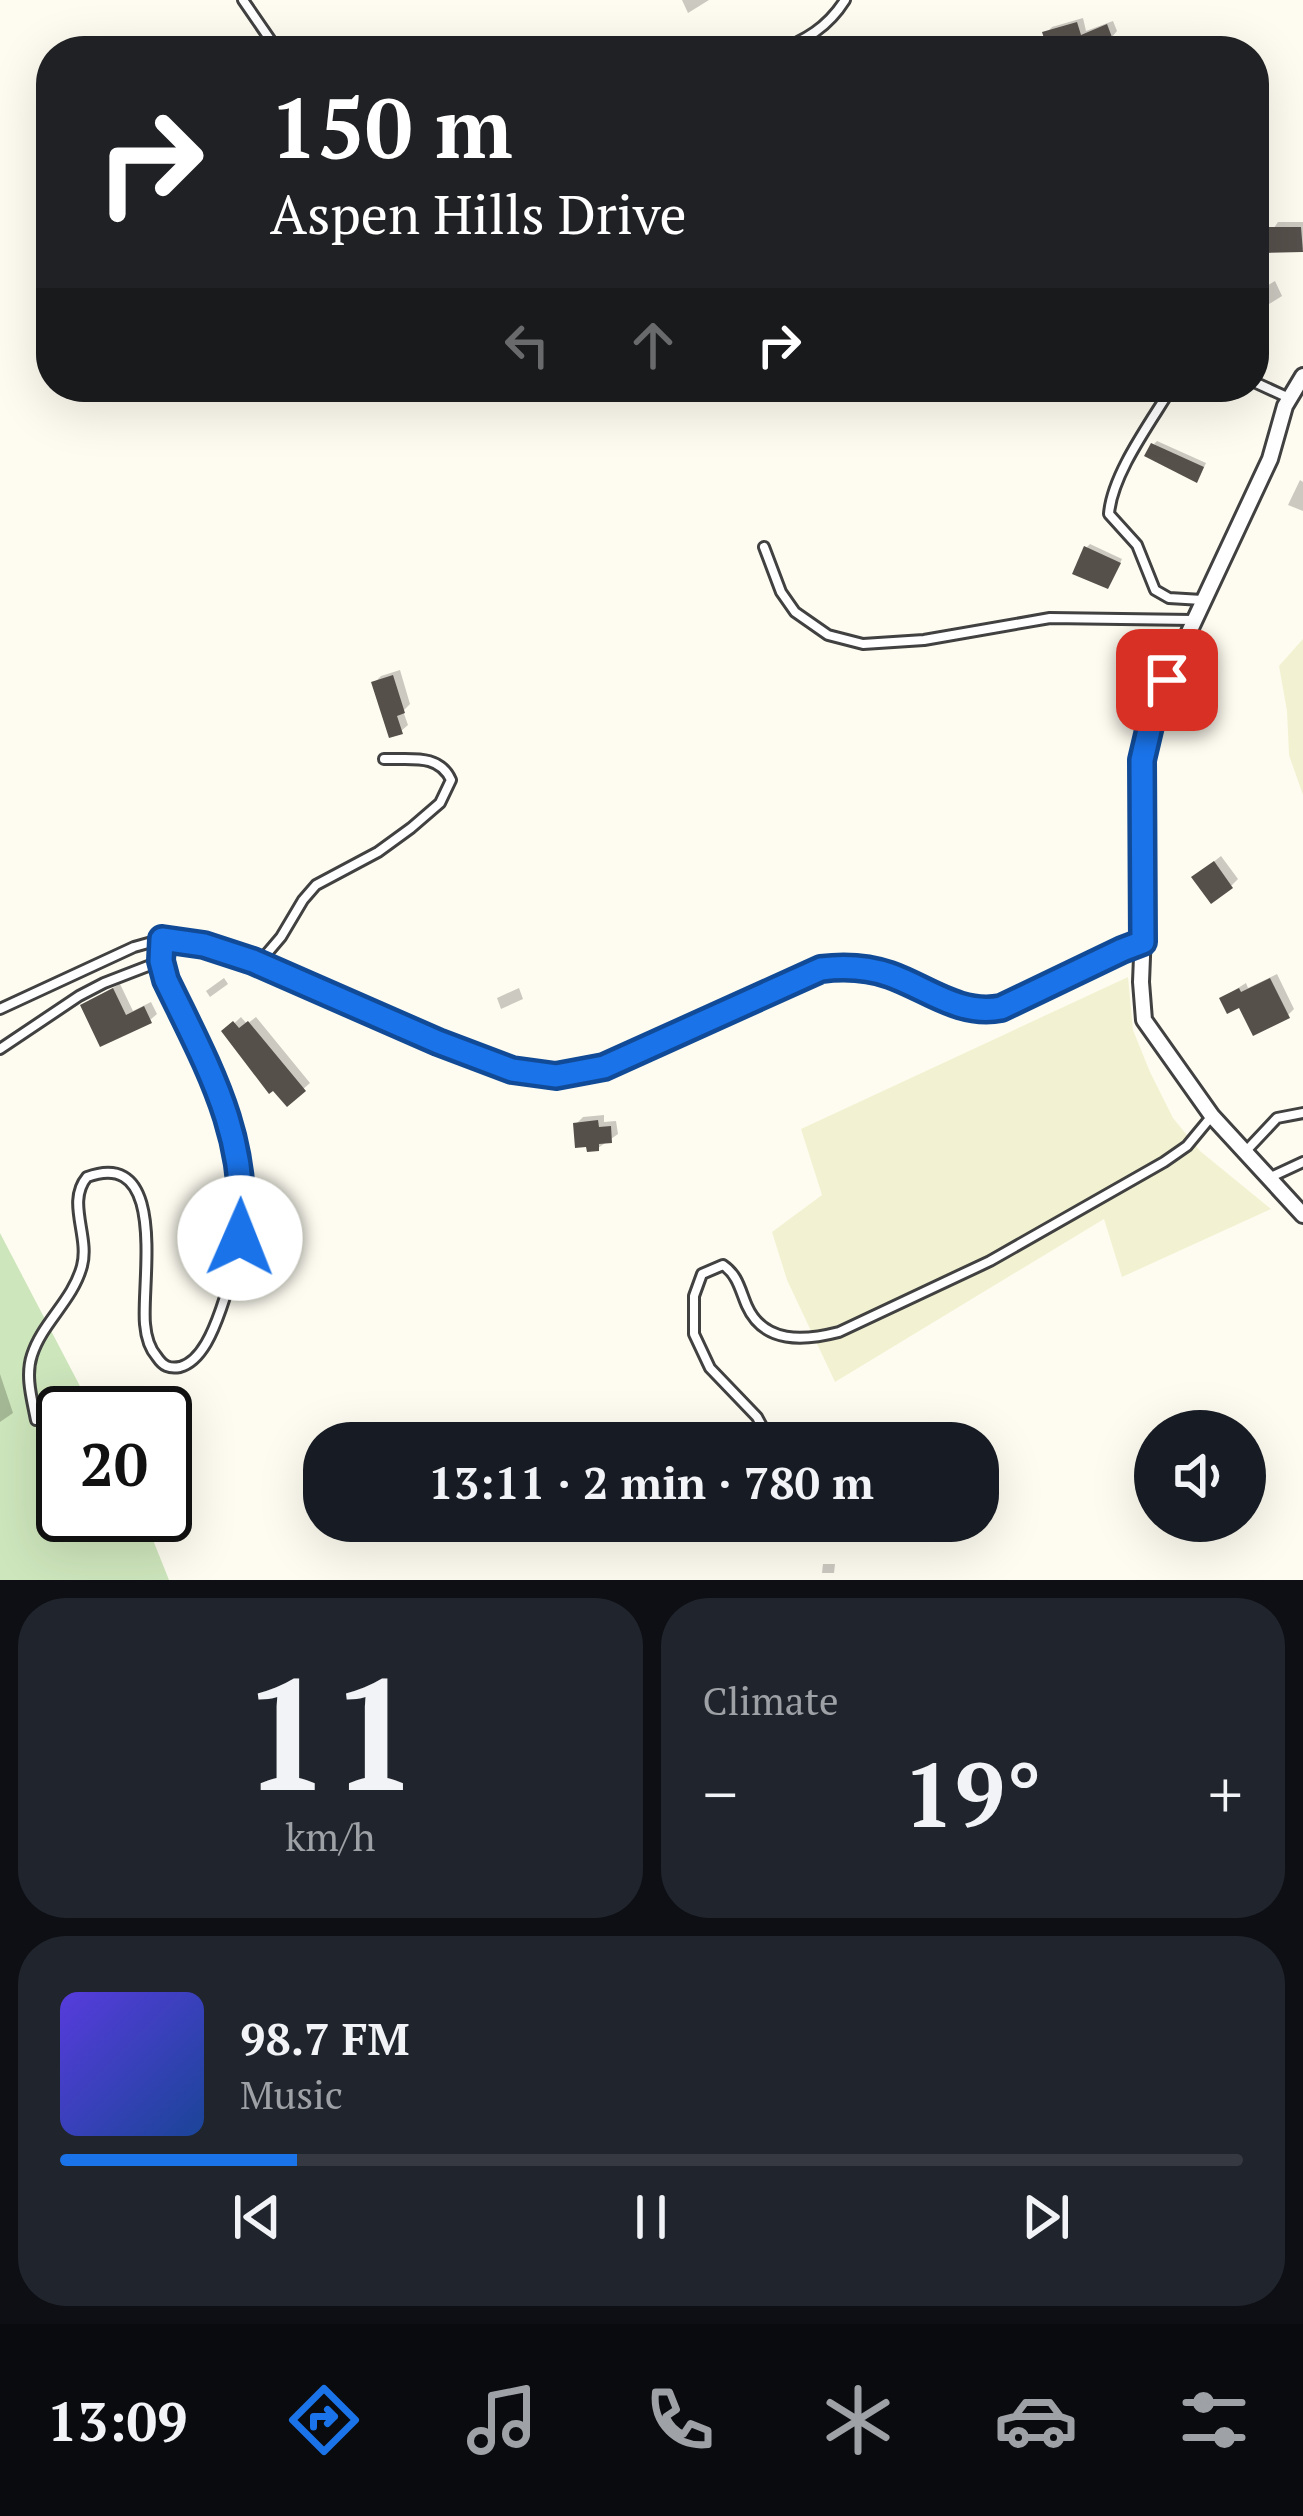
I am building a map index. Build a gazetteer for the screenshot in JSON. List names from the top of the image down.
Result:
{
  "page": {
    "turn": ["150 m", "Aspen Hills Drive"],
    "limit": "20",
    "trip": "13:11 · 2 min · 780 m",
    "tile": [
      ["11", "km/h"],
      "Climate"
    ],
    "heat": ["−", "19°", "+"],
    "song": ["98.7 FM", "Music"],
    "tabs": "13:09"
  }
}
